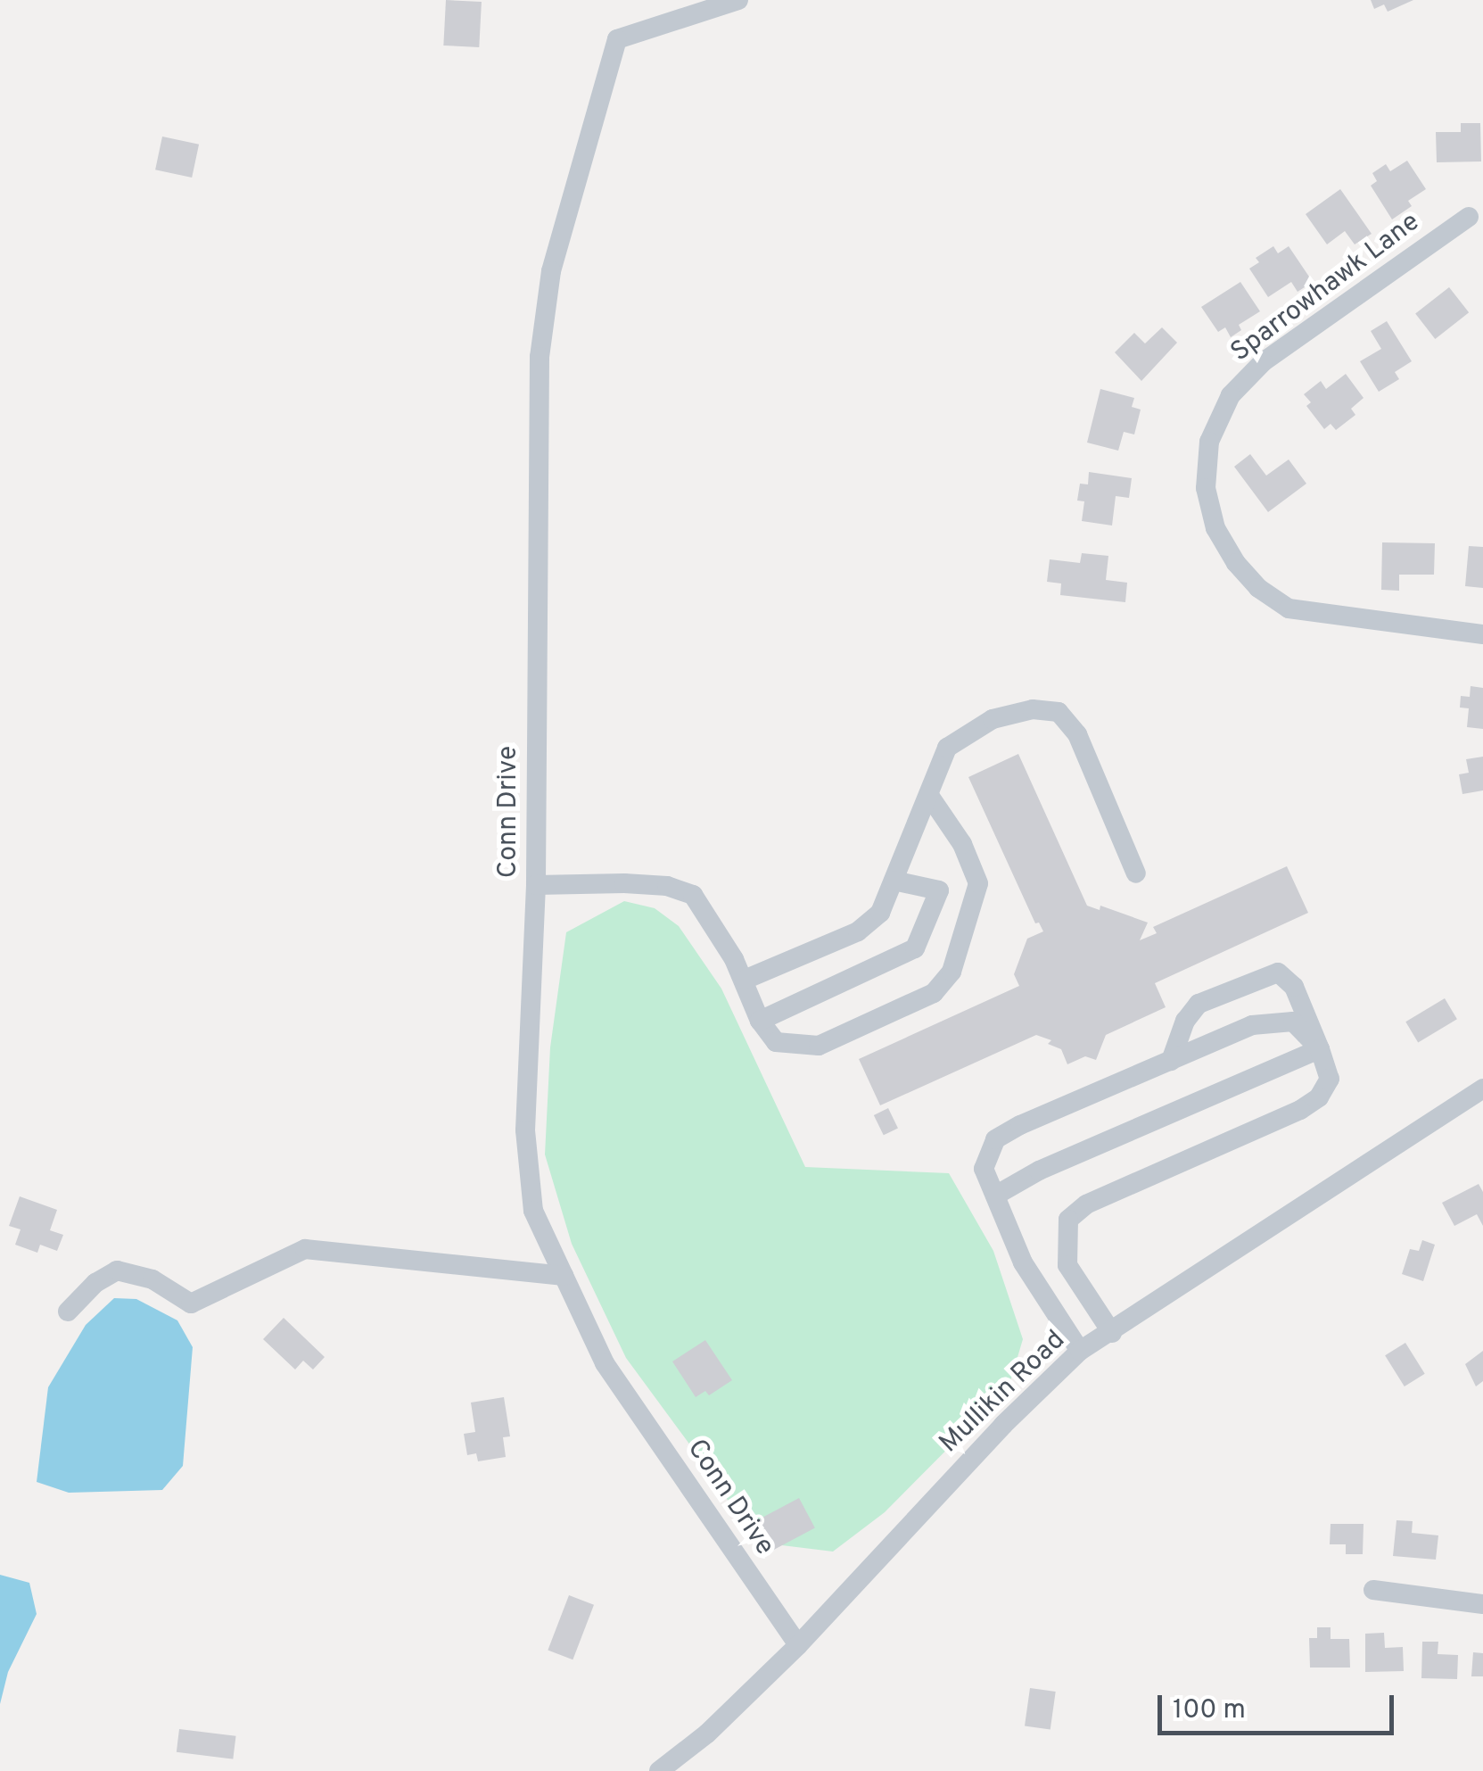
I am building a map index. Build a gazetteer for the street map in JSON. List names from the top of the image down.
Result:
{
  "streets": {
    "street": ["Sparrowhawk Lane", "Conn Drive", "Mullikin Road"]
  },
  "crossings": [
    ["Conn Drive", "Mullikin Road"]
  ],
  "scale_bar": "100 m"
}
